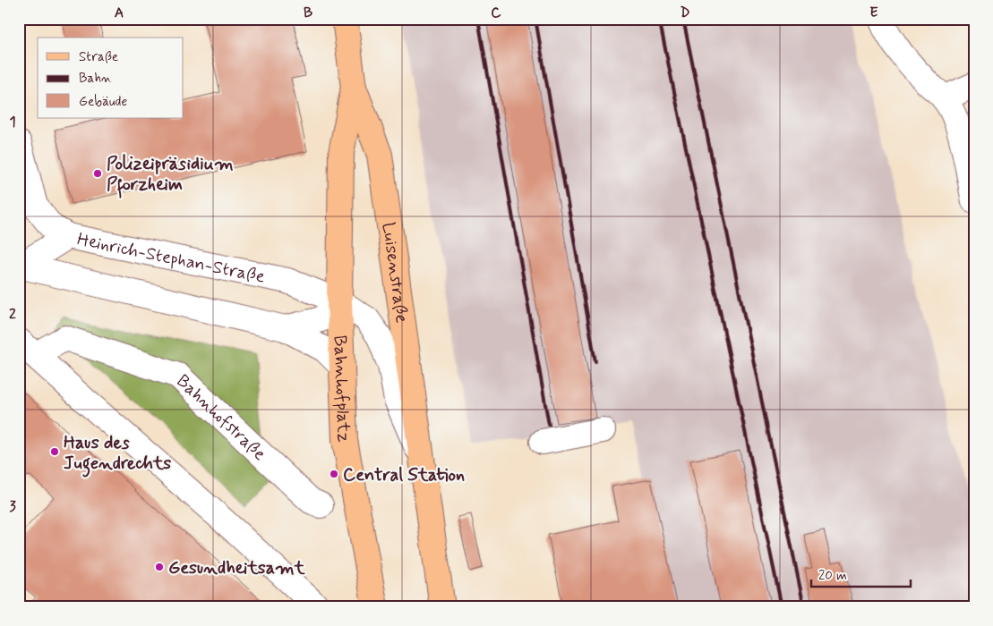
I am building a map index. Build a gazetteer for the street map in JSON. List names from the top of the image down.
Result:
{
  "streets": {
    "main road": ["Luisenstraße", "Bahnhofplatz"],
    "street": ["Heinrich-Stephan-Straße", "Bahnhofstraße"]
  },
  "crossings": [
    ["Heinrich-Stephan-Straße", "Luisenstraße"],
    ["Heinrich-Stephan-Straße", "Bahnhofplatz"],
    ["Luisenstraße", "Bahnhofplatz"]
  ],
  "places": [
    "Polizeipräsidium Pforzheim",
    "Haus des Jugendrechts",
    "Central Station",
    "Gesundheitsamt"
  ],
  "legend": ["Straße", "Bahn", "Gebäude"],
  "scale_bar": "20 m",
  "grid": {
    "columns": [
      "A",
      "B",
      "C",
      "D",
      "E"
    ],
    "rows": ["1", "2", "3"]
  }
}
